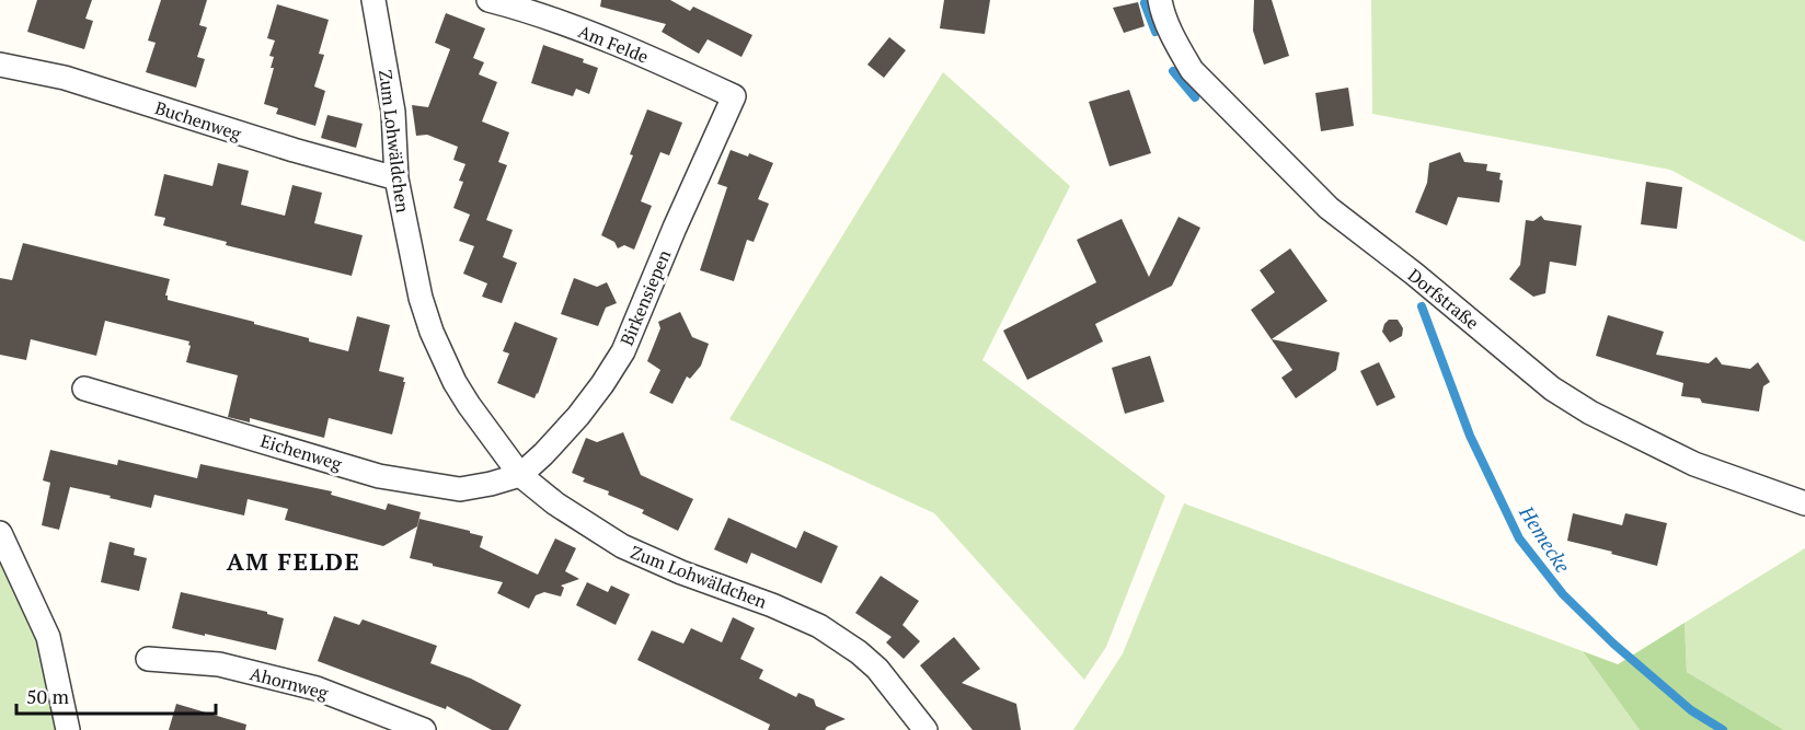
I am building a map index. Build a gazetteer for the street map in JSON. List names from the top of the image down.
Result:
{
  "streets": {
    "street": [
      "Am Felde",
      "Buchenweg",
      "Zum Lohwäldchen",
      "Birkensiepen",
      "Dorfstraße",
      "Eichenweg",
      "Ahornweg"
    ]
  },
  "crossings": [
    ["Am Felde", "Birkensiepen"],
    ["Buchenweg", "Zum Lohwäldchen"],
    ["Zum Lohwäldchen", "Birkensiepen"],
    ["Zum Lohwäldchen", "Eichenweg"],
    ["Birkensiepen", "Eichenweg"]
  ],
  "districts": ["AM FELDE"],
  "water": ["Hemecke"],
  "scale_bar": "50 m"
}
